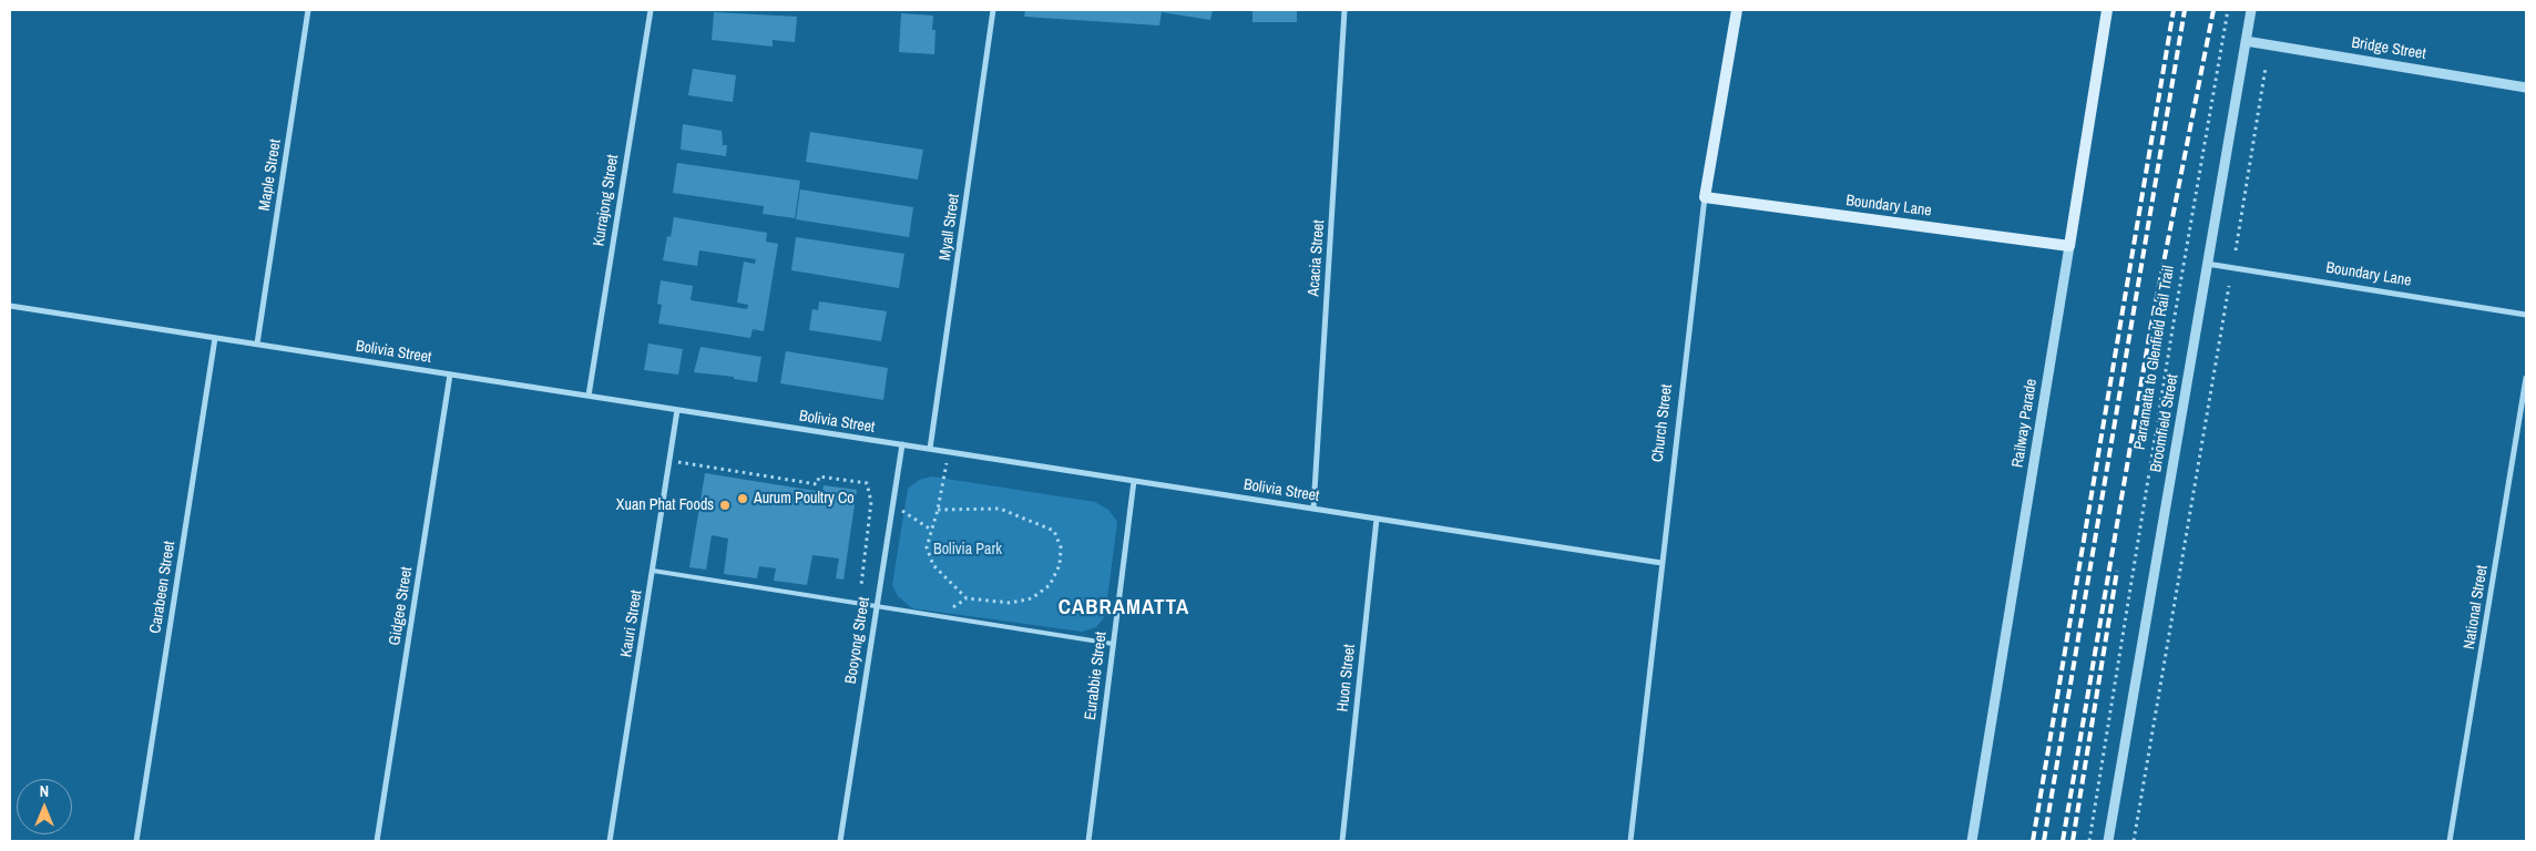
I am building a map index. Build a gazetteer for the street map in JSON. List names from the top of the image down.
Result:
{
  "streets": {
    "main road": ["Boundary Lane", "Church Street", "Railway Parade"],
    "street": [
      "Bridge Street",
      "Maple Street",
      "Kurrajong Street",
      "Myall Street",
      "Acacia Street",
      "Bolivia Street",
      "Broomfield Street",
      "Carabeen Street",
      "Gidgee Street",
      "National Street",
      "Kauri Street",
      "Booyong Street",
      "Eurabbie Street",
      "Huon Street"
    ],
    "path": ["Parramatta to Glenfield Rail Trail"]
  },
  "crossings": [
    ["Bridge Street", "Broomfield Street"],
    ["Maple Street", "Bolivia Street"],
    ["Kurrajong Street", "Bolivia Street"],
    ["Boundary Lane", "Church Street"],
    ["Boundary Lane", "Railway Parade"],
    ["Boundary Lane", "Broomfield Street"],
    ["Myall Street", "Bolivia Street"],
    ["Acacia Street", "Bolivia Street"],
    ["Bolivia Street", "Church Street"],
    ["Bolivia Street", "Carabeen Street"],
    ["Bolivia Street", "Gidgee Street"],
    ["Bolivia Street", "Kauri Street"],
    ["Bolivia Street", "Booyong Street"],
    ["Bolivia Street", "Eurabbie Street"],
    ["Bolivia Street", "Huon Street"]
  ],
  "districts": ["CABRAMATTA"],
  "parks": ["Bolivia Park"],
  "places": ["Aurum Poultry Co", "Xuan Phat Foods"],
  "north": "top"
}
